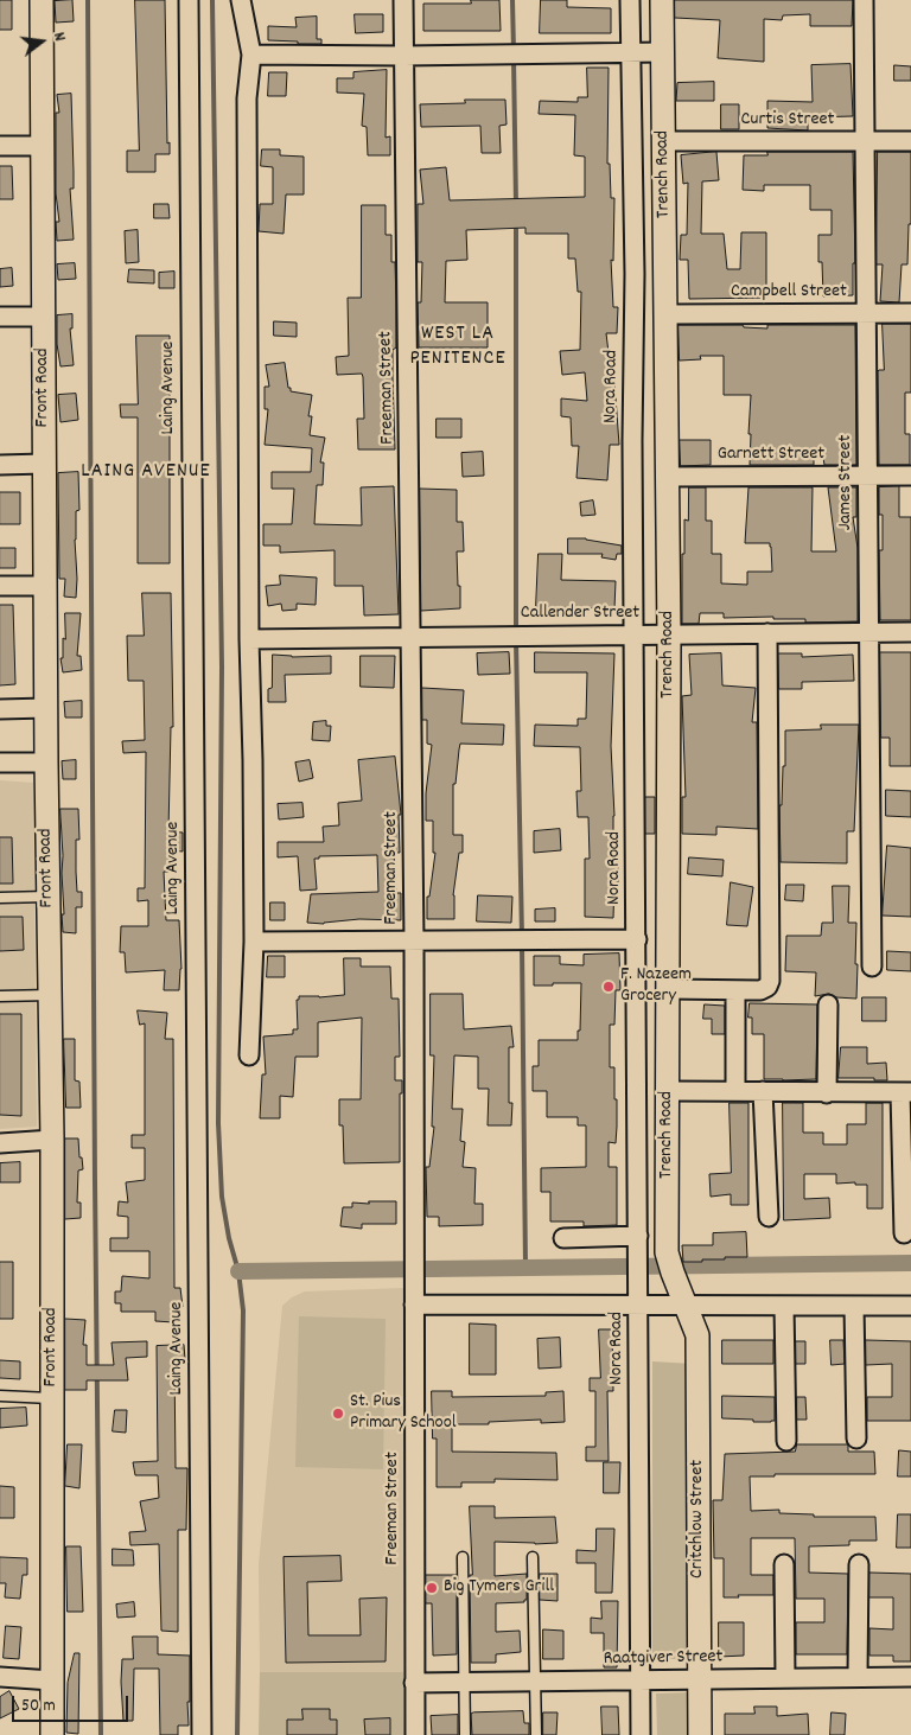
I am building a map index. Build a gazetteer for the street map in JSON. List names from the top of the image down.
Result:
{
  "streets": {
    "street": [
      "Curtis Street",
      "Trench Road",
      "Campbell Street",
      "Nora Road",
      "Front Road",
      "Laing Avenue",
      "Freeman Street",
      "Garnett Street",
      "James Street",
      "Callender Street",
      "Critchlow Street",
      "Raatgiver Street"
    ]
  },
  "crossings": [
    ["Curtis Street", "Trench Road"],
    ["Curtis Street", "James Street"],
    ["Trench Road", "Campbell Street"],
    ["Trench Road", "Garnett Street"],
    ["Trench Road", "Callender Street"],
    ["Trench Road", "Critchlow Street"],
    ["Campbell Street", "James Street"],
    ["Nora Road", "Callender Street"],
    ["Nora Road", "Raatgiver Street"],
    ["Freeman Street", "Callender Street"],
    ["Freeman Street", "Raatgiver Street"],
    ["Garnett Street", "James Street"],
    ["James Street", "Callender Street"],
    ["Critchlow Street", "Raatgiver Street"]
  ],
  "districts": ["WEST LA PENITENCE", "LAING AVENUE"],
  "places": ["F. Nazeem Grocery", "St. Pius Primary School", "Big Tymers Grill"],
  "scale_bar": "50 m",
  "north": "right"
}
